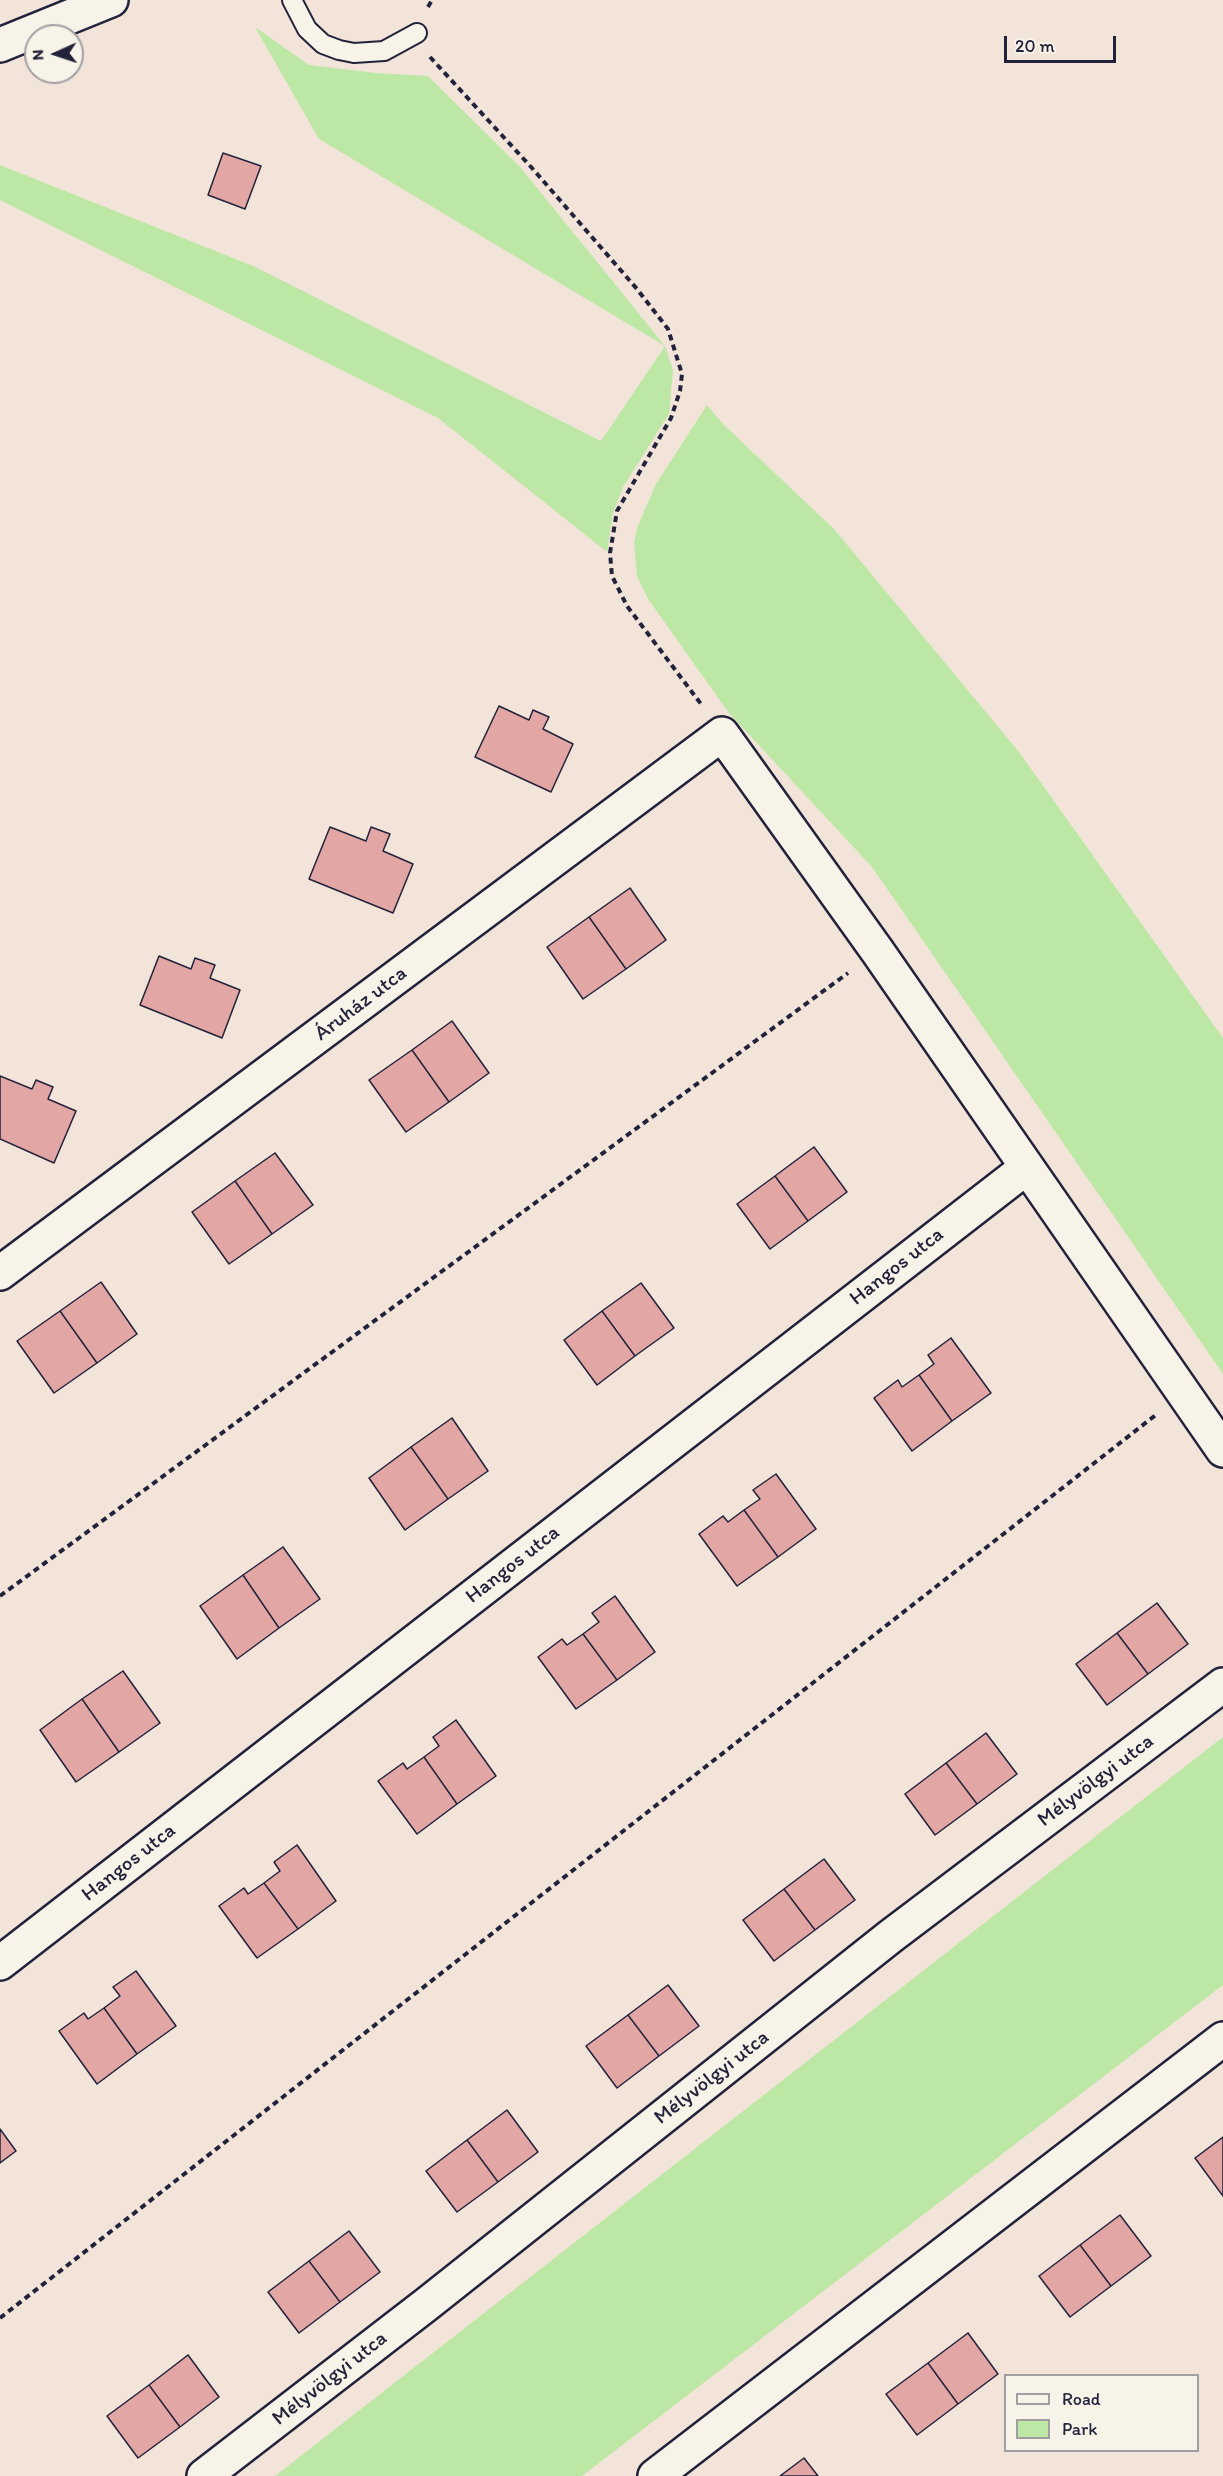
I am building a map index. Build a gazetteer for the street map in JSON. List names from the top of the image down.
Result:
{
  "streets": {
    "street": ["Áruház utca", "Hangos utca", "Mélyvölgyi utca"]
  },
  "legend": ["Road", "Park"],
  "scale_bar": "20 m",
  "north": "left"
}
